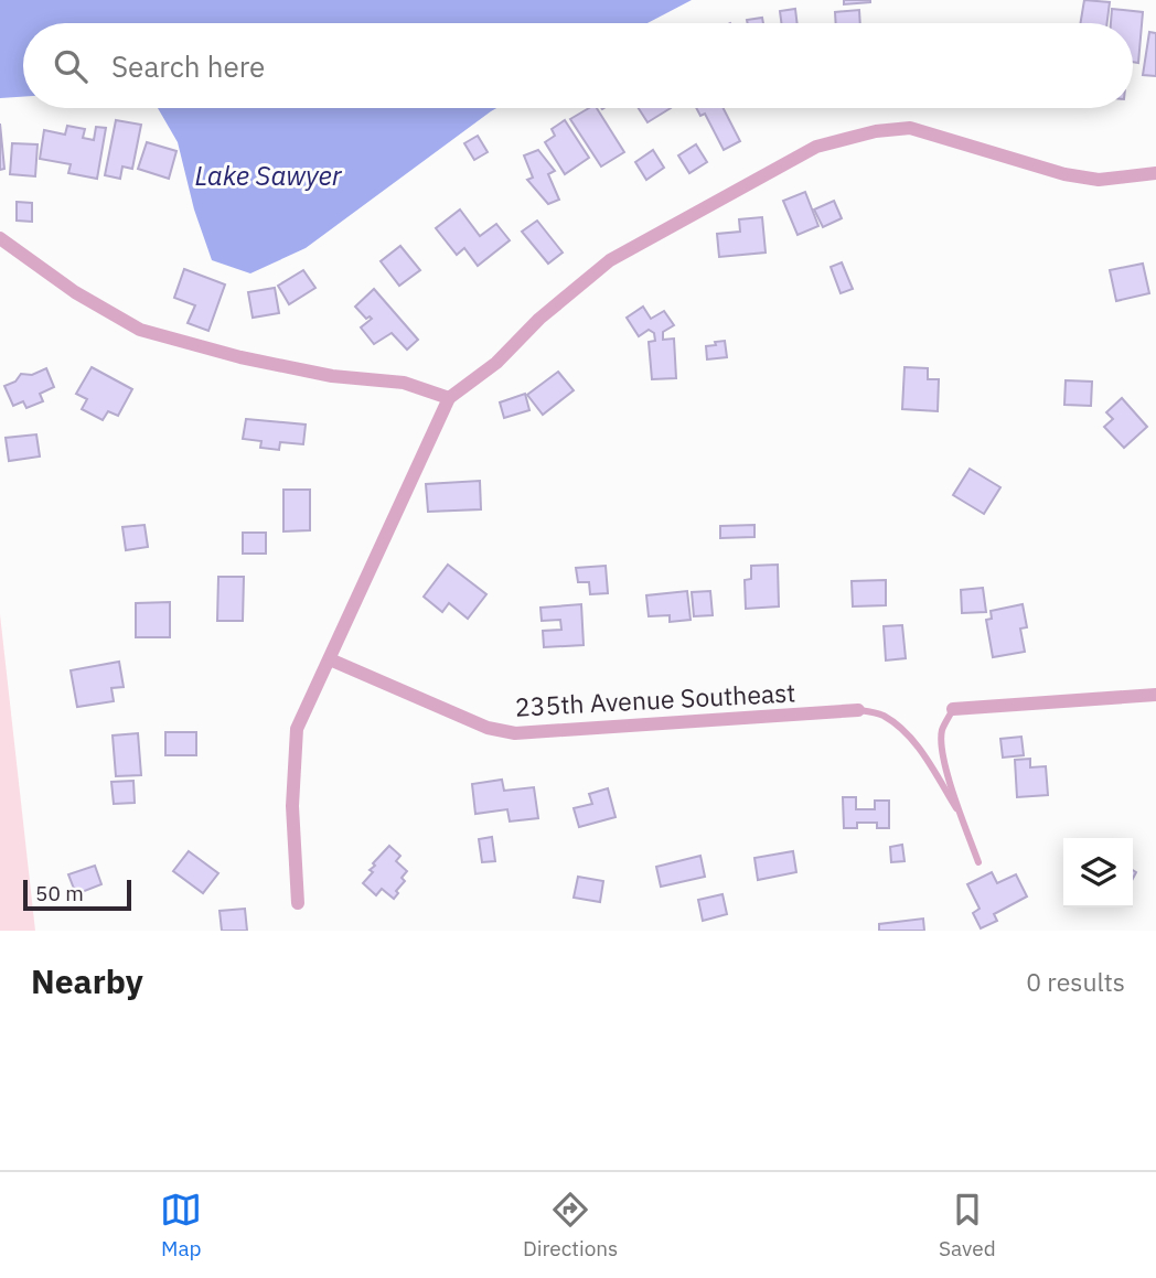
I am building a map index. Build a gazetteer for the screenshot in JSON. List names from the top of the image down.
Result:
{
  "streets": {
    "street": ["235th Avenue Southeast"]
  },
  "water": ["Lake Sawyer"],
  "scale_bar": "50 m",
  "page": {
    "search": "Search here",
    "scale": "50 m",
    "heading": ["Nearby", "0 results"],
    "nav": ["Map", "Directions", "Saved"]
  }
}
